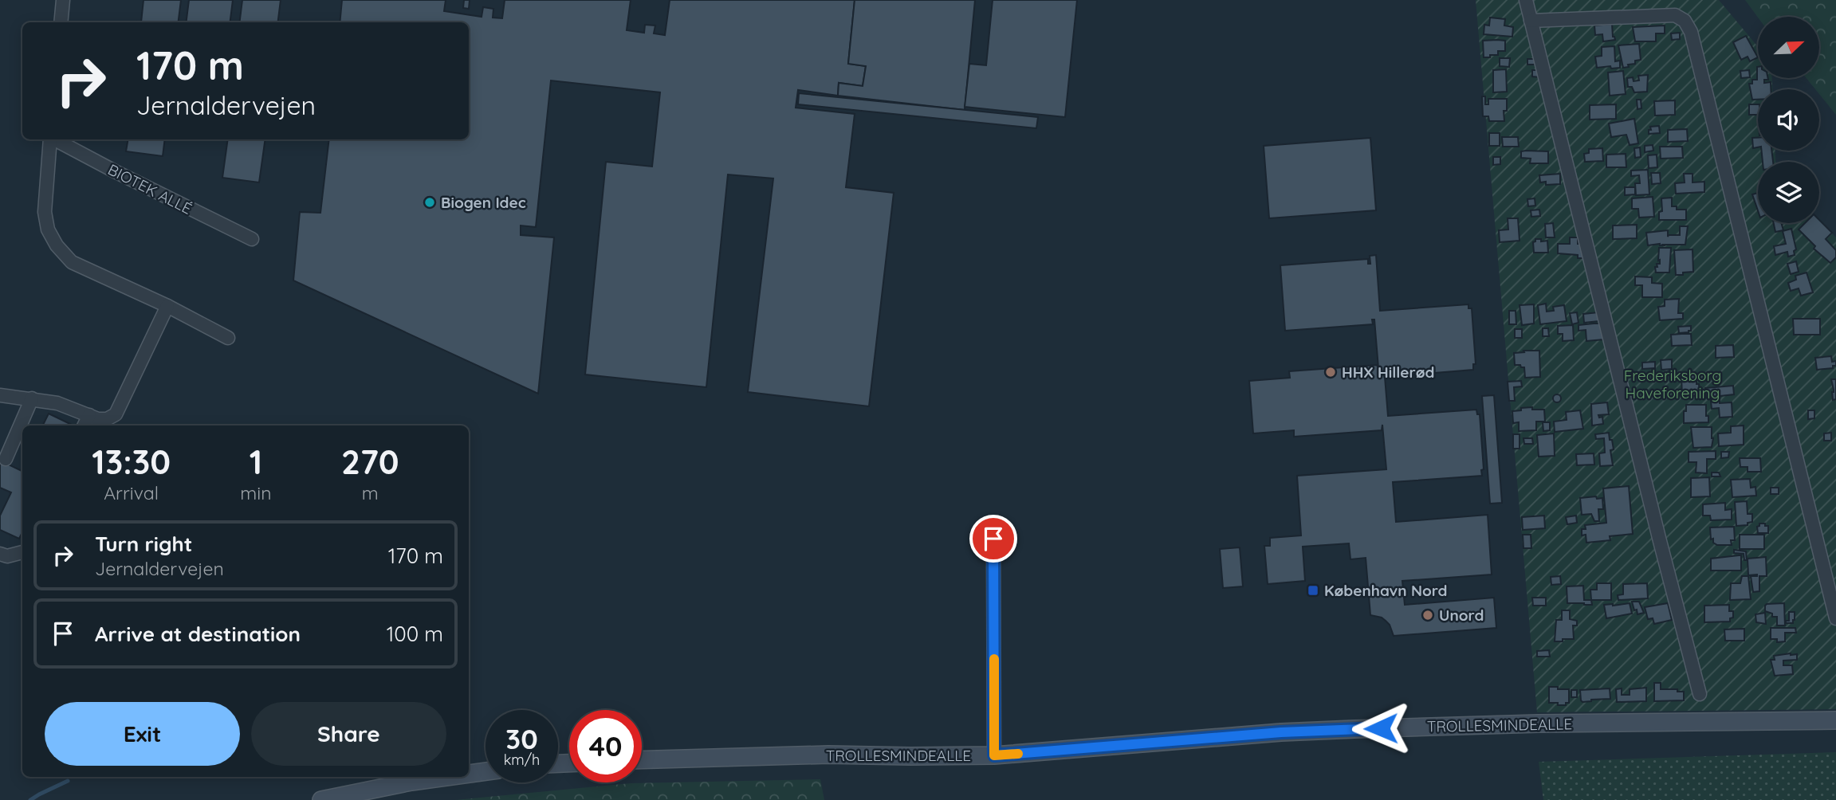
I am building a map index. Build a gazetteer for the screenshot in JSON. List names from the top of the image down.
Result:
{
  "streets": {
    "street": ["BIOTEK ALLÉ", "TROLLESMINDEALLE"]
  },
  "parks": ["Frederiksborg Haveforening"],
  "places": {
    "other": ["Biogen Idec", "HHX Hillerød", "Unord"],
    "transit": ["København Nord"]
  },
  "north": "top right",
  "page": {
    "turn": ["170 m", "Jernaldervejen"],
    "eta": [
      "13:30",
      "Arrival",
      "1",
      "min",
      "270",
      "m"
    ],
    "list": [
      {
        "name": "Turn right",
        "note": "Jernaldervejen",
        "value": "170 m"
      },
      {
        "name": "Arrive at destination",
        "value": "100 m"
      }
    ],
    "buttons": ["Exit", "Share"],
    "speed": "30 km/h",
    "limit": "40"
  }
}
